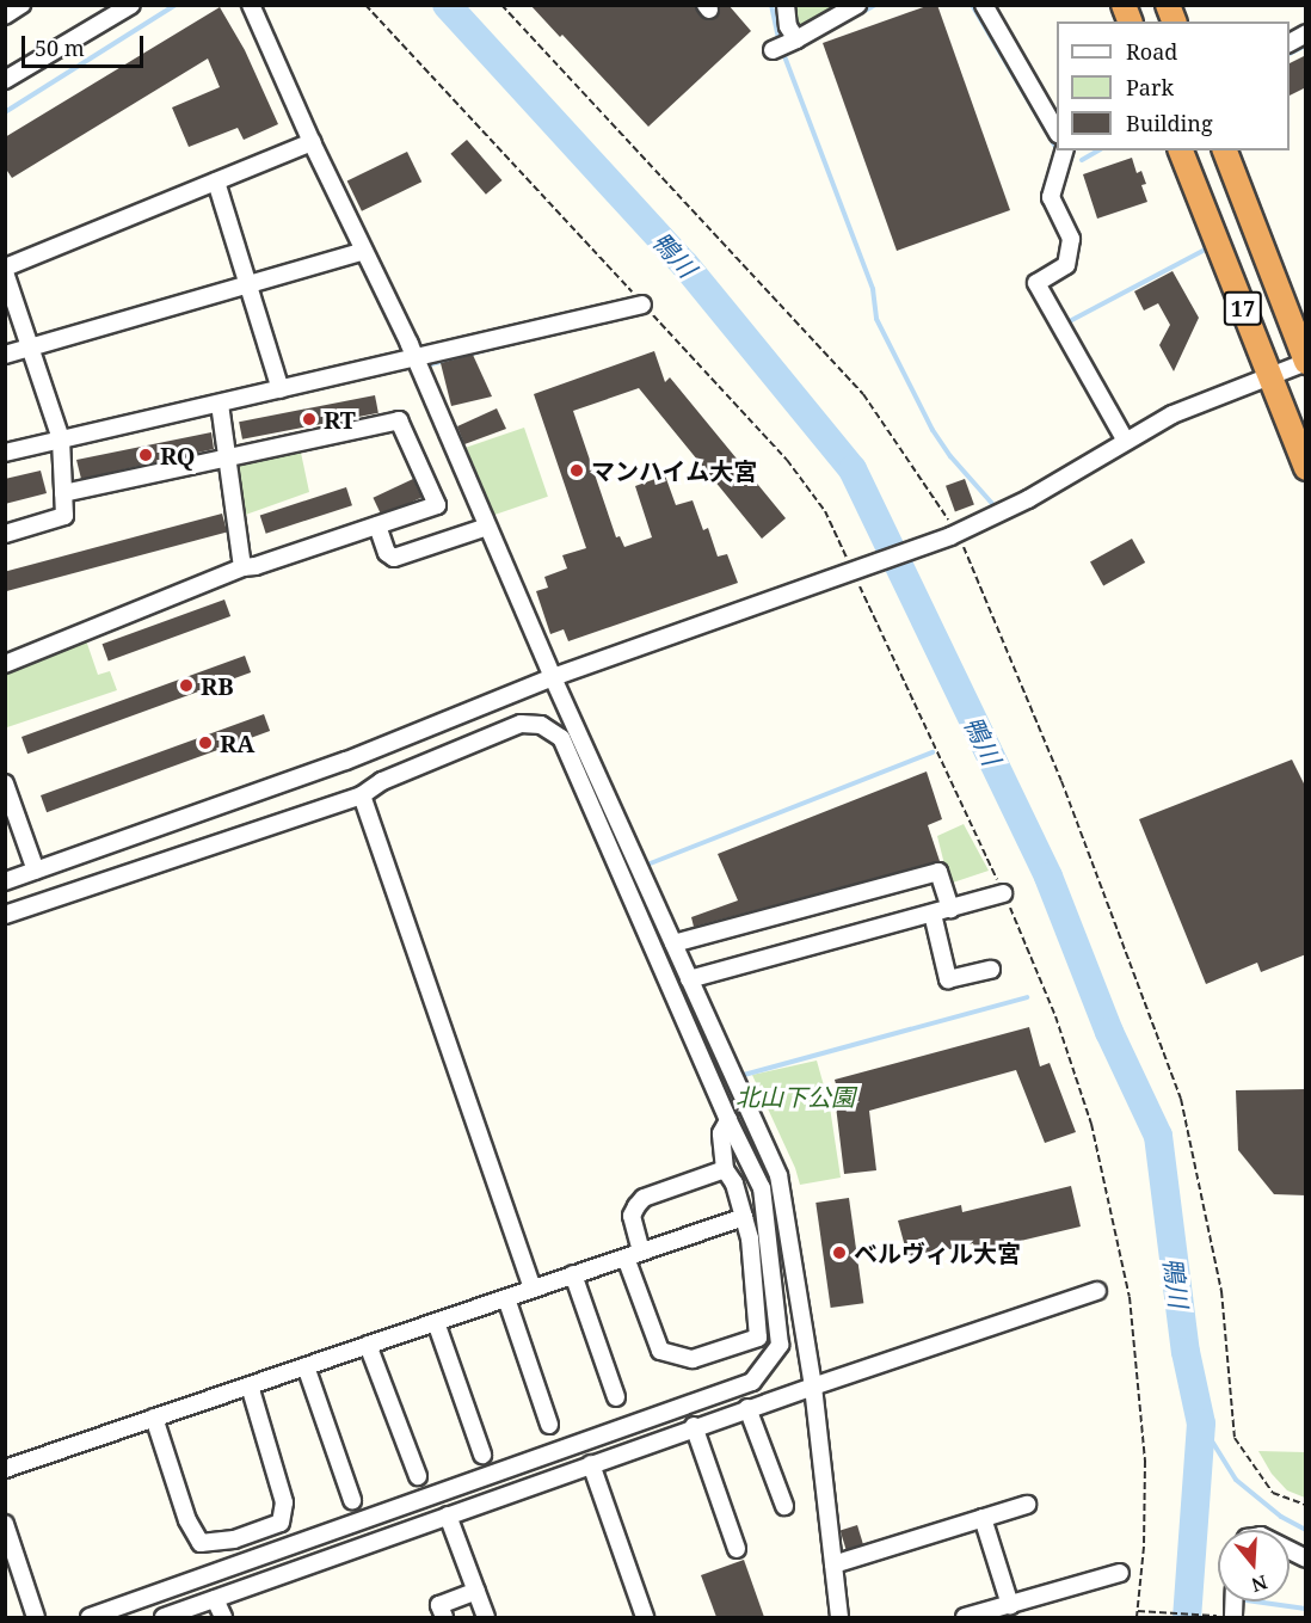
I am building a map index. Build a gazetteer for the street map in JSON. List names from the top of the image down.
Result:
{
  "streets": {
    "highway": ["17"]
  },
  "water": ["鴨川"],
  "parks": ["北山下公園"],
  "places": [
    "RT",
    "RQ",
    "マンハイム大宮",
    "RB",
    "RA",
    "ベルヴィル大宮"
  ],
  "legend": ["Road", "Park", "Building"],
  "scale_bar": "50 m",
  "north": "bottom"
}
